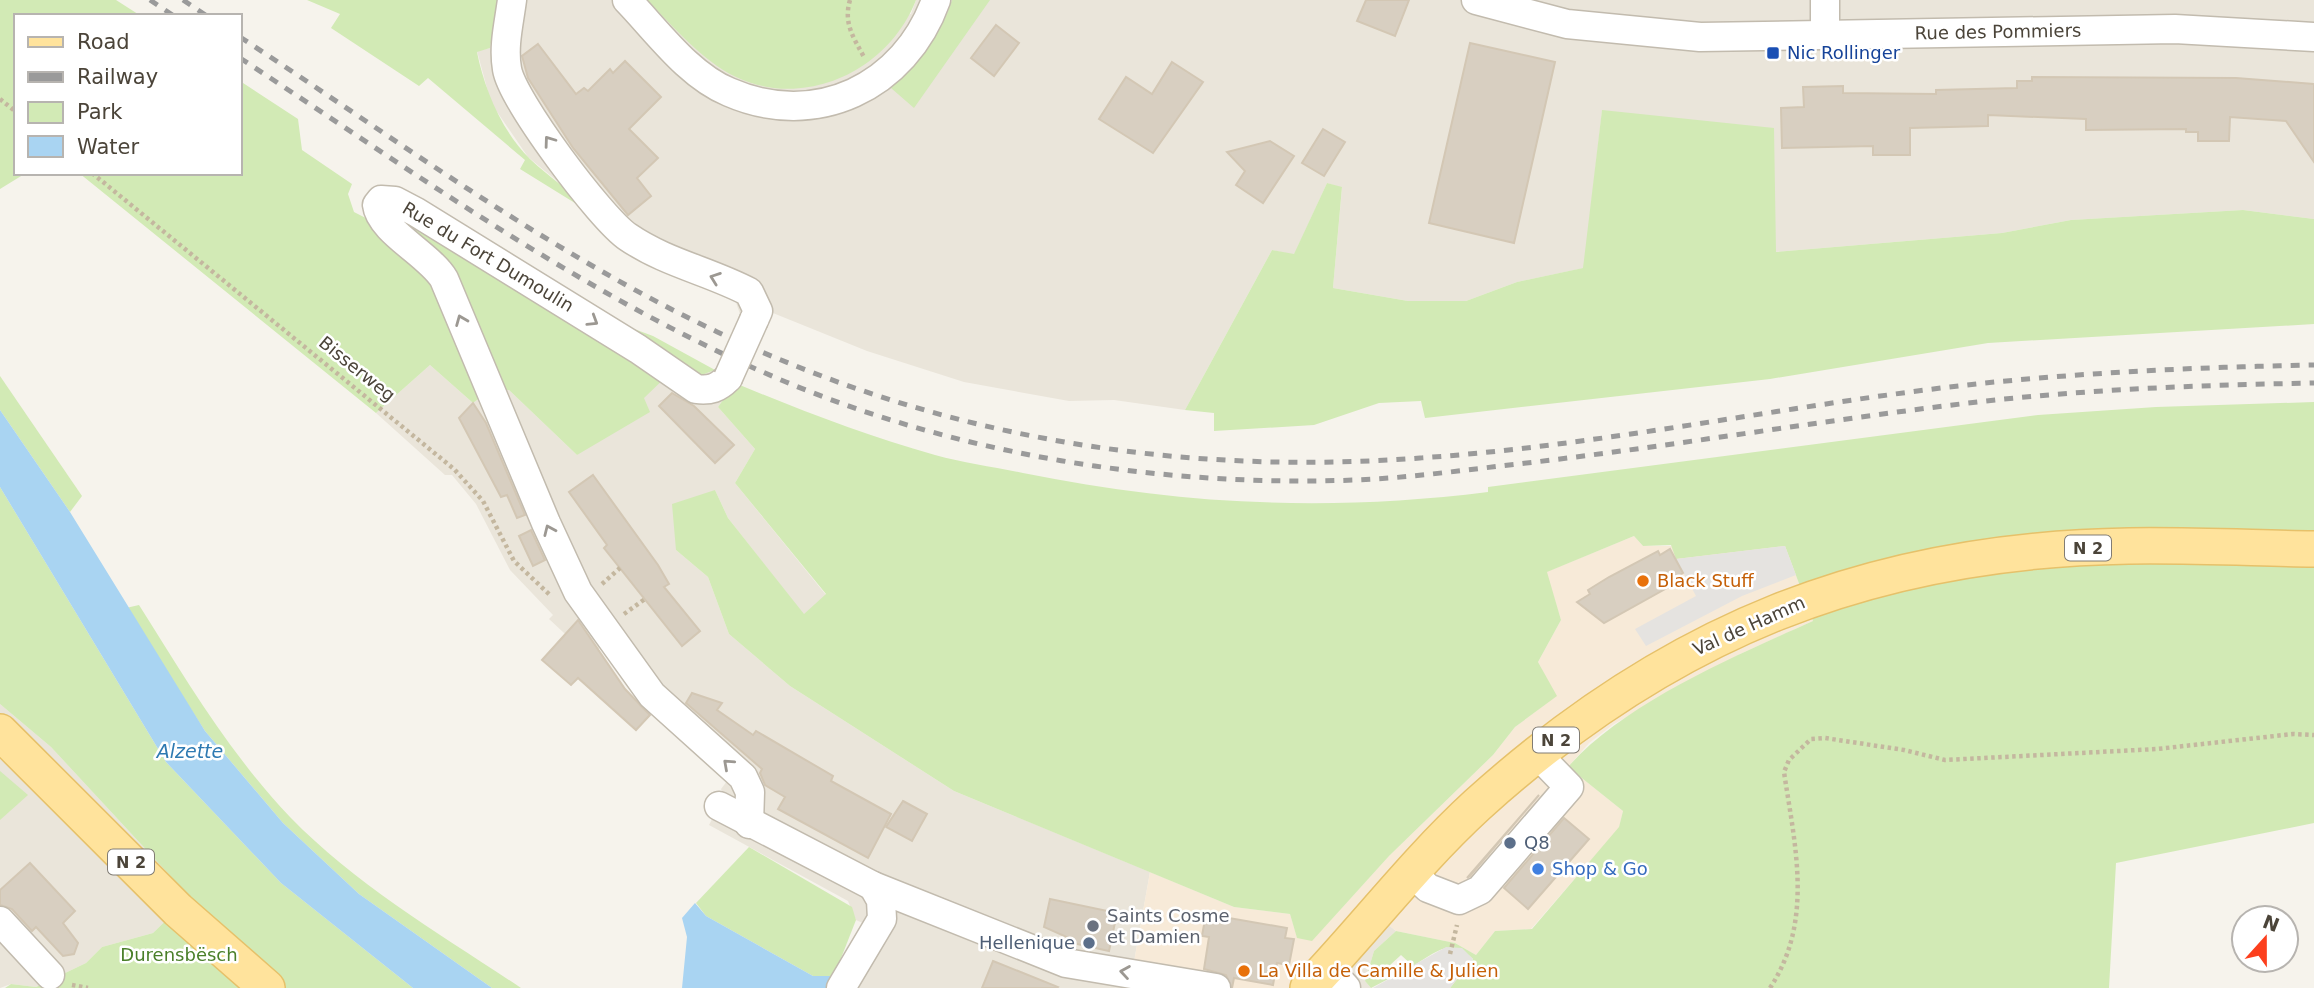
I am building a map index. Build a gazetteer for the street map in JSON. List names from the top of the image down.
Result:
{
  "streets": {
    "main road": ["N 2", "Val de Hamm"],
    "street": ["Rue des Pommiers", "Rue du Fort Dumoulin"],
    "path": ["Bisserweg"]
  },
  "crossings": [
    ["Rue du Fort Dumoulin", "Bisserweg"]
  ],
  "water": ["Alzette"],
  "parks": ["Durensbësch"],
  "places": {
    "transit": ["Nic Rollinger"],
    "other": [
      "Black Stuff",
      "Q8",
      "Shop & Go",
      "Saints Cosme et Damien",
      "Hellenique",
      "La Villa de Camille & Julien"
    ]
  },
  "legend": [
    "Road",
    "Railway",
    "Park",
    "Water"
  ],
  "north": "top"
}
